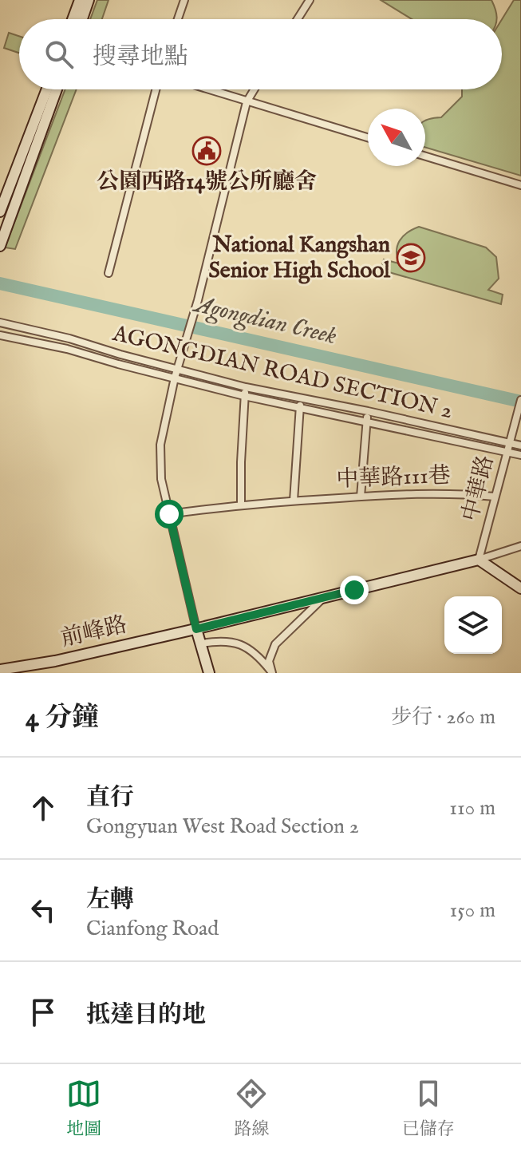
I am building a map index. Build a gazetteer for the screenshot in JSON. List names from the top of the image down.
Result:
{
  "streets": {
    "main road": ["前峰路"],
    "street": ["AGONGDIAN ROAD SECTION 2", "中華路111巷", "中華路"]
  },
  "crossings": [
    ["AGONGDIAN ROAD SECTION 2", "中華路"],
    ["中華路111巷", "中華路"],
    ["中華路", "前峰路"]
  ],
  "water": ["Agongdian Creek"],
  "places": {
    "public building": ["公園西路14號公所廳舍"],
    "school or university": ["National Kangshan Senior High School"]
  },
  "north": "top left",
  "page": {
    "search": "搜尋地點",
    "heading": ["4 分鐘", "步行 · 260 m"],
    "list": [
      ["直行", "Gongyuan West Road Section 2", "110 m"],
      ["左轉", "Cianfong Road", "150 m"],
      "抵達目的地"
    ],
    "nav": ["地圖", "路線", "已儲存"]
  }
}
